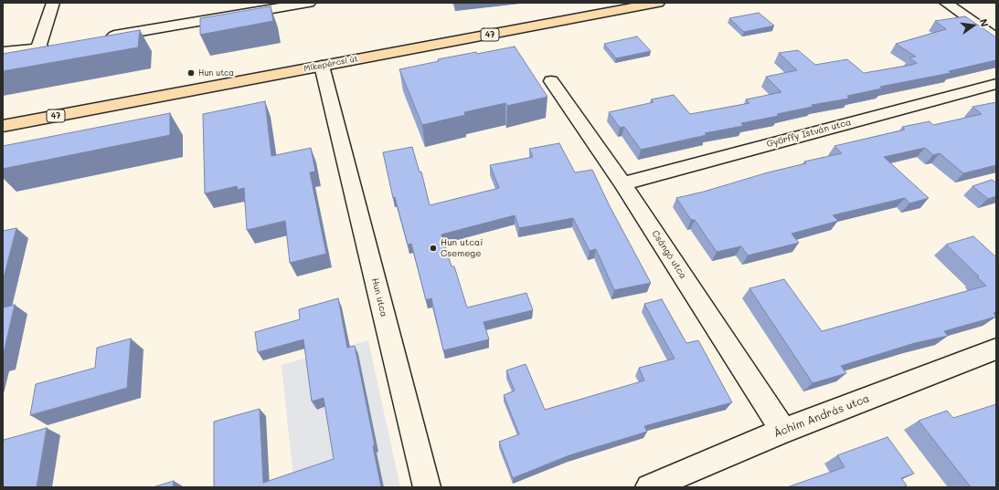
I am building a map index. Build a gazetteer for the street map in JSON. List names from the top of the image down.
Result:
{
  "streets": {
    "main road": ["47", "Mikepércsi út"],
    "street": [
      "Györffy István utca",
      "Csángó utca",
      "Hun utca",
      "Áchim András utca"
    ]
  },
  "crossings": [
    ["Mikepércsi út", "Hun utca"],
    ["Györffy István utca", "Csángó utca"],
    ["Csángó utca", "Áchim András utca"]
  ],
  "places": ["Hun utca", "Hun utcai Csemege"],
  "north": "right"
}
